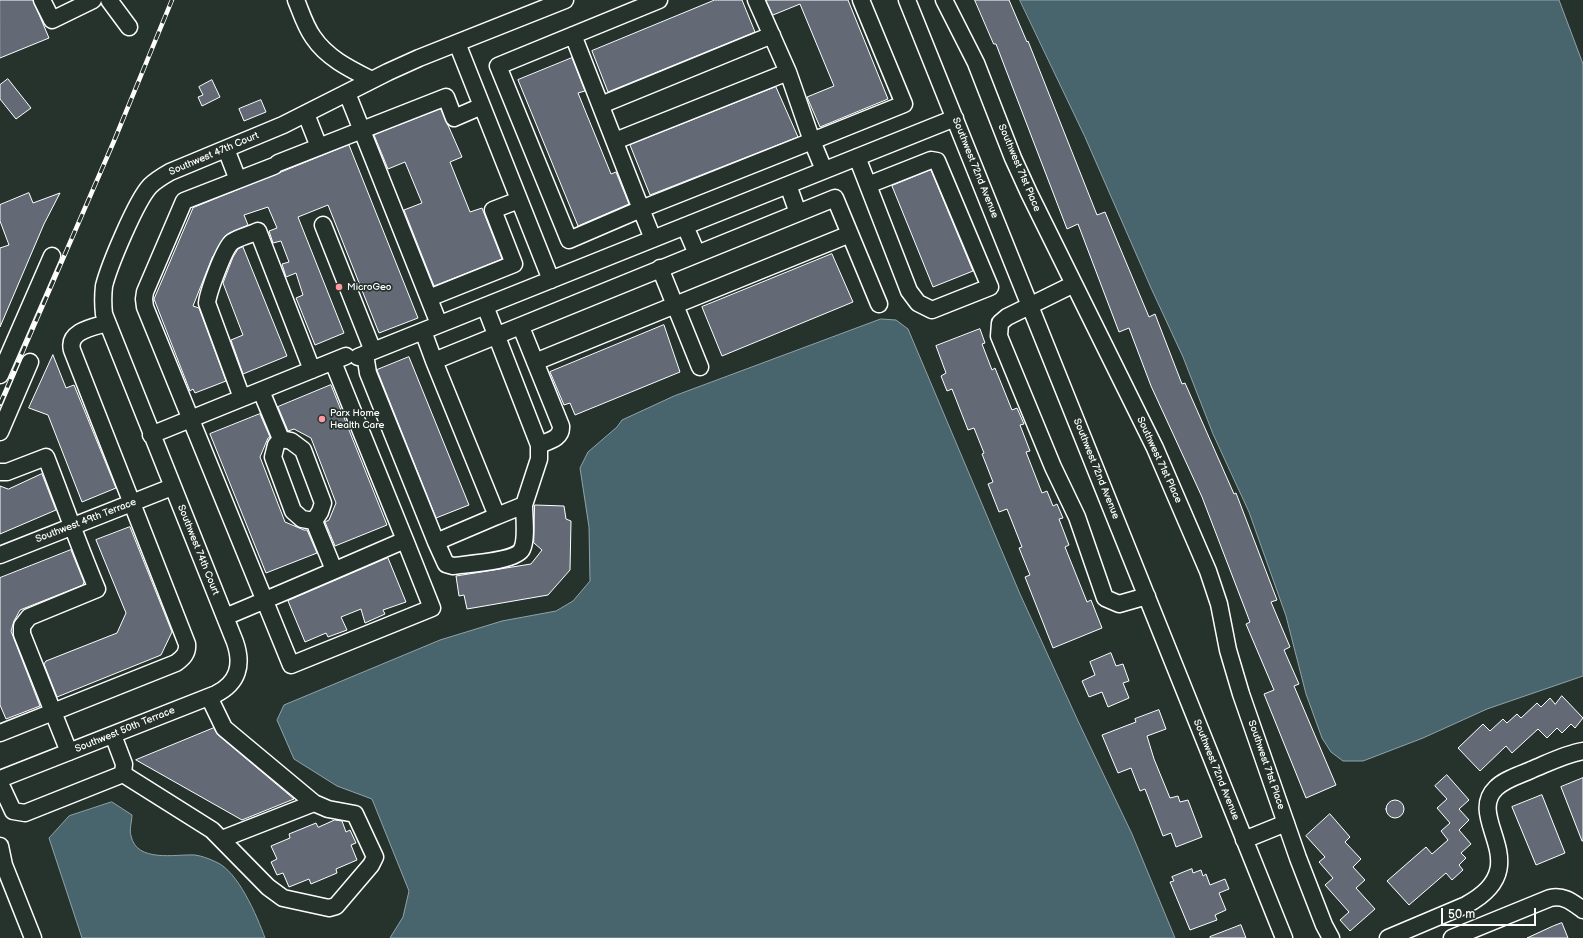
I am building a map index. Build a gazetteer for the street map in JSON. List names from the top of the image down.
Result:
{
  "streets": {
    "street": [
      "Southwest 47th Court",
      "Southwest 72nd Avenue",
      "Southwest 71st Place",
      "Southwest 49th Terrace",
      "Southwest 74th Court",
      "Southwest 50th Terrace"
    ]
  },
  "crossings": [
    ["Southwest 47th Court", "Southwest 74th Court"],
    ["Southwest 49th Terrace", "Southwest 74th Court"],
    ["Southwest 74th Court", "Southwest 50th Terrace"]
  ],
  "places": ["MicroGeo", "Parx Home Health Care"],
  "scale_bar": "50 m"
}
